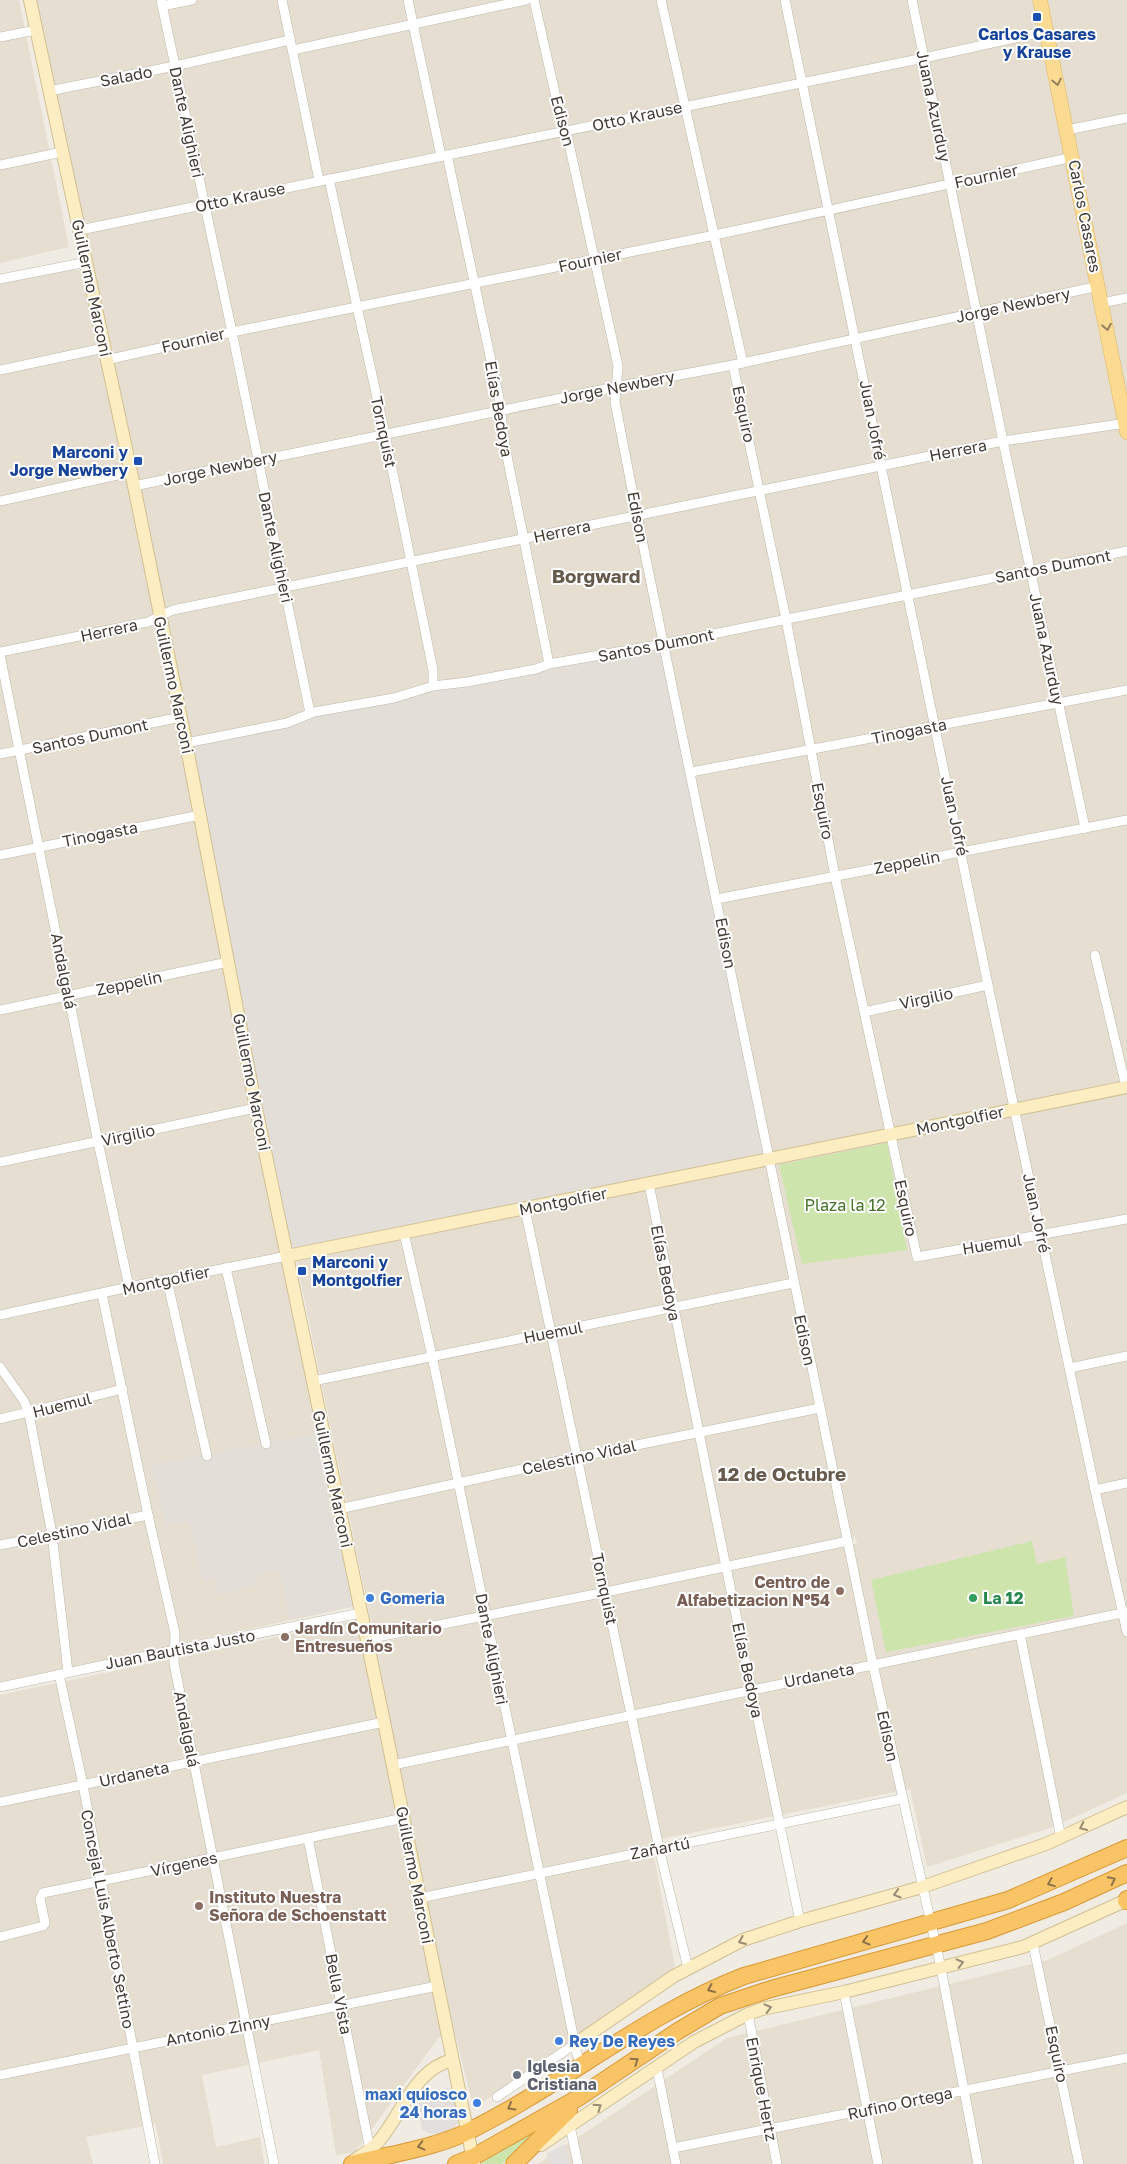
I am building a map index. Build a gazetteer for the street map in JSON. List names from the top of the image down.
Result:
{
  "streets": {
    "main road": ["Carlos Casares"],
    "street": [
      "Salado",
      "Juana Azurduy",
      "Otto Krause",
      "Edison",
      "Dante Alighieri",
      "Fournier",
      "Guillermo Marconi",
      "Jorge Newbery",
      "Elías Bedoya",
      "Esquiro",
      "Juan Jofré",
      "Tornquist",
      "Herrera",
      "Santos Dumont",
      "Tinogasta",
      "Zeppelin",
      "Andalgalá",
      "Virgilio",
      "Montgolfier",
      "Huemul",
      "Celestino Vidal",
      "Juan Bautista Justo",
      "Urdaneta",
      "Zañartú",
      "Vírgenes",
      "Concejal Luis Alberto Settino",
      "Bella Vista",
      "Antonio Zinny",
      "Enrique Hertz",
      "Rufino Ortega"
    ]
  },
  "crossings": [
    ["Salado", "Dante Alighieri"],
    ["Salado", "Guillermo Marconi"],
    ["Salado", "Tornquist"],
    ["Juana Azurduy", "Otto Krause"],
    ["Juana Azurduy", "Fournier"],
    ["Juana Azurduy", "Jorge Newbery"],
    ["Juana Azurduy", "Herrera"],
    ["Juana Azurduy", "Santos Dumont"],
    ["Juana Azurduy", "Tinogasta"],
    ["Juana Azurduy", "Zeppelin"],
    ["Otto Krause", "Edison"],
    ["Otto Krause", "Dante Alighieri"],
    ["Otto Krause", "Carlos Casares"],
    ["Otto Krause", "Guillermo Marconi"],
    ["Otto Krause", "Elías Bedoya"],
    ["Otto Krause", "Esquiro"],
    ["Otto Krause", "Juan Jofré"],
    ["Otto Krause", "Tornquist"],
    ["Edison", "Fournier"],
    ["Edison", "Jorge Newbery"],
    ["Edison", "Herrera"],
    ["Edison", "Santos Dumont"],
    ["Edison", "Tinogasta"],
    ["Edison", "Zeppelin"],
    ["Edison", "Montgolfier"],
    ["Edison", "Huemul"],
    ["Edison", "Celestino Vidal"],
    ["Edison", "Urdaneta"],
    ["Edison", "Zañartú"],
    ["Dante Alighieri", "Fournier"],
    ["Dante Alighieri", "Jorge Newbery"],
    ["Dante Alighieri", "Herrera"],
    ["Dante Alighieri", "Santos Dumont"],
    ["Dante Alighieri", "Montgolfier"],
    ["Dante Alighieri", "Huemul"],
    ["Dante Alighieri", "Celestino Vidal"],
    ["Dante Alighieri", "Urdaneta"],
    ["Dante Alighieri", "Zañartú"],
    ["Fournier", "Carlos Casares"],
    ["Fournier", "Guillermo Marconi"],
    ["Fournier", "Elías Bedoya"],
    ["Fournier", "Esquiro"],
    ["Fournier", "Juan Jofré"],
    ["Fournier", "Tornquist"],
    ["Carlos Casares", "Jorge Newbery"],
    ["Carlos Casares", "Herrera"],
    ["Guillermo Marconi", "Jorge Newbery"],
    ["Guillermo Marconi", "Herrera"],
    ["Guillermo Marconi", "Santos Dumont"],
    ["Guillermo Marconi", "Tinogasta"],
    ["Guillermo Marconi", "Zeppelin"],
    ["Guillermo Marconi", "Virgilio"],
    ["Guillermo Marconi", "Montgolfier"],
    ["Guillermo Marconi", "Huemul"],
    ["Guillermo Marconi", "Celestino Vidal"],
    ["Guillermo Marconi", "Juan Bautista Justo"],
    ["Guillermo Marconi", "Urdaneta"],
    ["Guillermo Marconi", "Zañartú"],
    ["Guillermo Marconi", "Vírgenes"],
    ["Guillermo Marconi", "Antonio Zinny"],
    ["Jorge Newbery", "Elías Bedoya"],
    ["Jorge Newbery", "Esquiro"],
    ["Jorge Newbery", "Juan Jofré"],
    ["Jorge Newbery", "Tornquist"],
    ["Elías Bedoya", "Herrera"],
    ["Elías Bedoya", "Santos Dumont"],
    ["Elías Bedoya", "Montgolfier"],
    ["Elías Bedoya", "Huemul"],
    ["Elías Bedoya", "Celestino Vidal"],
    ["Elías Bedoya", "Urdaneta"],
    ["Elías Bedoya", "Zañartú"],
    ["Esquiro", "Herrera"],
    ["Esquiro", "Santos Dumont"],
    ["Esquiro", "Tinogasta"],
    ["Esquiro", "Zeppelin"],
    ["Esquiro", "Virgilio"],
    ["Esquiro", "Montgolfier"],
    ["Esquiro", "Huemul"],
    ["Esquiro", "Rufino Ortega"],
    ["Juan Jofré", "Herrera"],
    ["Juan Jofré", "Santos Dumont"],
    ["Juan Jofré", "Tinogasta"],
    ["Juan Jofré", "Zeppelin"],
    ["Juan Jofré", "Virgilio"],
    ["Juan Jofré", "Montgolfier"],
    ["Juan Jofré", "Huemul"],
    ["Juan Jofré", "Urdaneta"],
    ["Tornquist", "Herrera"],
    ["Tornquist", "Santos Dumont"],
    ["Tornquist", "Montgolfier"],
    ["Tornquist", "Huemul"],
    ["Tornquist", "Celestino Vidal"],
    ["Tornquist", "Urdaneta"],
    ["Tornquist", "Zañartú"],
    ["Herrera", "Andalgalá"],
    ["Santos Dumont", "Andalgalá"],
    ["Tinogasta", "Andalgalá"],
    ["Zeppelin", "Andalgalá"],
    ["Andalgalá", "Virgilio"],
    ["Andalgalá", "Montgolfier"],
    ["Andalgalá", "Huemul"],
    ["Andalgalá", "Celestino Vidal"],
    ["Andalgalá", "Juan Bautista Justo"],
    ["Andalgalá", "Urdaneta"],
    ["Andalgalá", "Vírgenes"],
    ["Andalgalá", "Antonio Zinny"],
    ["Huemul", "Concejal Luis Alberto Settino"],
    ["Celestino Vidal", "Concejal Luis Alberto Settino"],
    ["Juan Bautista Justo", "Concejal Luis Alberto Settino"],
    ["Urdaneta", "Concejal Luis Alberto Settino"],
    ["Vírgenes", "Concejal Luis Alberto Settino"],
    ["Vírgenes", "Bella Vista"],
    ["Concejal Luis Alberto Settino", "Antonio Zinny"],
    ["Bella Vista", "Antonio Zinny"],
    ["Enrique Hertz", "Rufino Ortega"]
  ],
  "one_way": ["Carlos Casares"],
  "districts": ["Borgward", "12 de Octubre"],
  "parks": ["Plaza la 12"],
  "places": {
    "transit": ["Carlos Casares y Krause", "Marconi y Jorge Newbery", "Marconi y Montgolfier"],
    "other": [
      "Centro de Alfabetizacion Nº54",
      "Gomeria",
      "La 12",
      "Jardín Comunitario Entresueños",
      "Instituto Nuestra Señora de Schoenstatt",
      "Rey De Reyes",
      "Iglesia Cristiana",
      "maxi quiosco 24 horas"
    ]
  }
}
